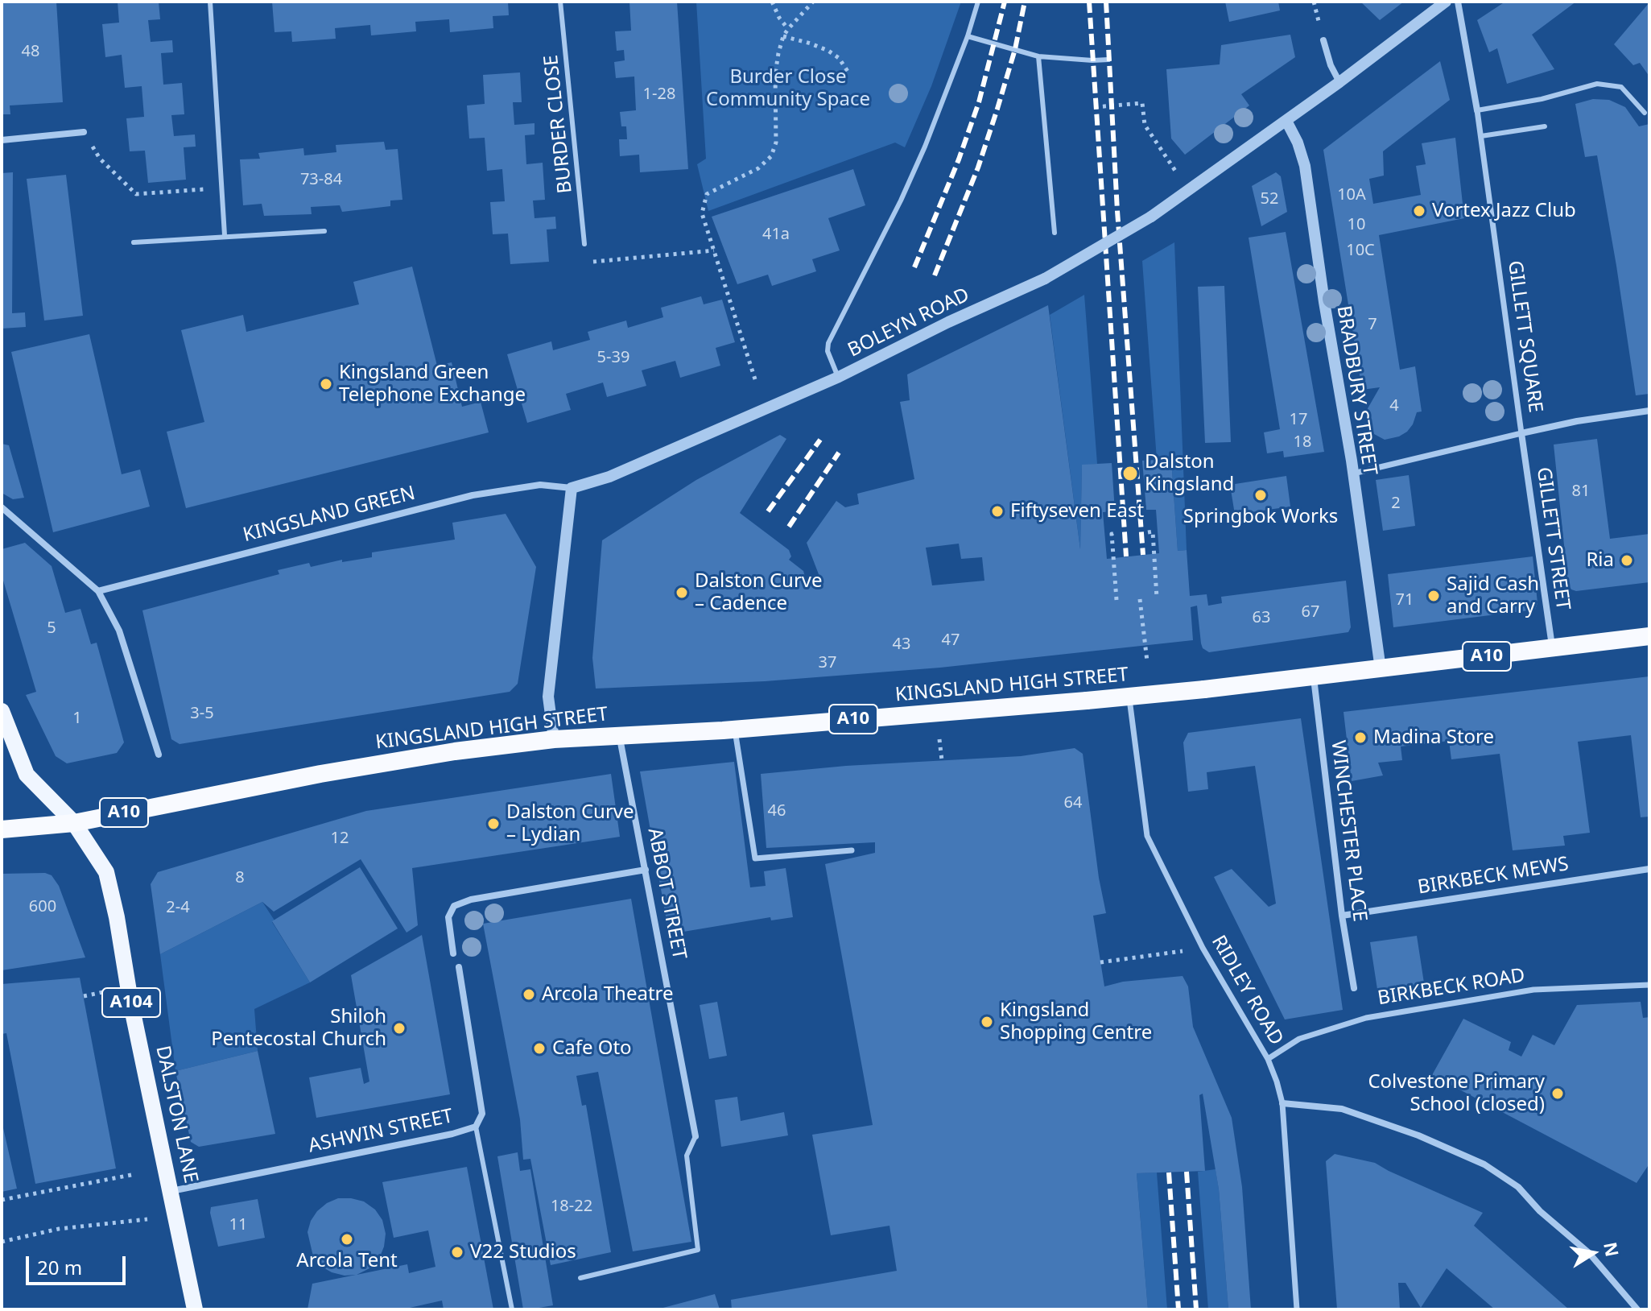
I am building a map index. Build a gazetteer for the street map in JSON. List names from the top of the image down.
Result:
{
  "streets": {
    "highway": ["A10", "KINGSLAND HIGH STREET"],
    "main road": ["A104", "DALSTON LANE"],
    "street": [
      "BOLEYN ROAD",
      "GILLETT SQUARE",
      "BRADBURY STREET",
      "KINGSLAND GREEN",
      "GILLETT STREET",
      "WINCHESTER PLACE",
      "BIRKBECK MEWS",
      "ABBOT STREET",
      "BIRKBECK ROAD",
      "RIDLEY ROAD",
      "ASHWIN STREET"
    ],
    "lane": ["BURDER CLOSE"]
  },
  "crossings": [
    ["BOLEYN ROAD", "BRADBURY STREET"],
    ["BOLEYN ROAD", "KINGSLAND GREEN"],
    ["GILLETT SQUARE", "BRADBURY STREET"],
    ["GILLETT SQUARE", "GILLETT STREET"],
    ["BRADBURY STREET", "KINGSLAND HIGH STREET"],
    ["GILLETT STREET", "KINGSLAND HIGH STREET"],
    ["A10", "KINGSLAND HIGH STREET"],
    ["A10", "A104"],
    ["A10", "DALSTON LANE"],
    ["KINGSLAND HIGH STREET", "WINCHESTER PLACE"],
    ["KINGSLAND HIGH STREET", "ABBOT STREET"],
    ["KINGSLAND HIGH STREET", "RIDLEY ROAD"],
    ["KINGSLAND HIGH STREET", "A104"],
    ["KINGSLAND HIGH STREET", "DALSTON LANE"],
    ["WINCHESTER PLACE", "BIRKBECK MEWS"],
    ["BIRKBECK ROAD", "RIDLEY ROAD"],
    ["A104", "DALSTON LANE"],
    ["DALSTON LANE", "ASHWIN STREET"]
  ],
  "parks": ["Burder Close Community Space"],
  "places": [
    "Vortex Jazz Club",
    "Kingsland Green Telephone Exchange",
    "Dalston Kingsland",
    "Springbok Works",
    "Fiftyseven East",
    "Ria",
    "Dalston Curve – Cadence",
    "Sajid Cash and Carry",
    "Madina Store",
    "Dalston Curve – Lydian",
    "Arcola Theatre",
    "Kingsland Shopping Centre",
    "Shiloh Pentecostal Church",
    "Cafe Oto",
    "Colvestone Primary School (closed)",
    "Arcola Tent",
    "V22 Studios"
  ],
  "house_numbers": [
    "48",
    "1-28",
    "73-84",
    "10A",
    "52",
    "10",
    "41a",
    "10C",
    "7",
    "5-39",
    "4",
    "17",
    "18",
    "81",
    "2",
    "71",
    "67",
    "63",
    "5",
    "47",
    "43",
    "37",
    "3-5",
    "1",
    "64",
    "46",
    "12",
    "8",
    "600",
    "2-4",
    "18-22",
    "11"
  ],
  "scale_bar": "20 m",
  "north": "right"
}
